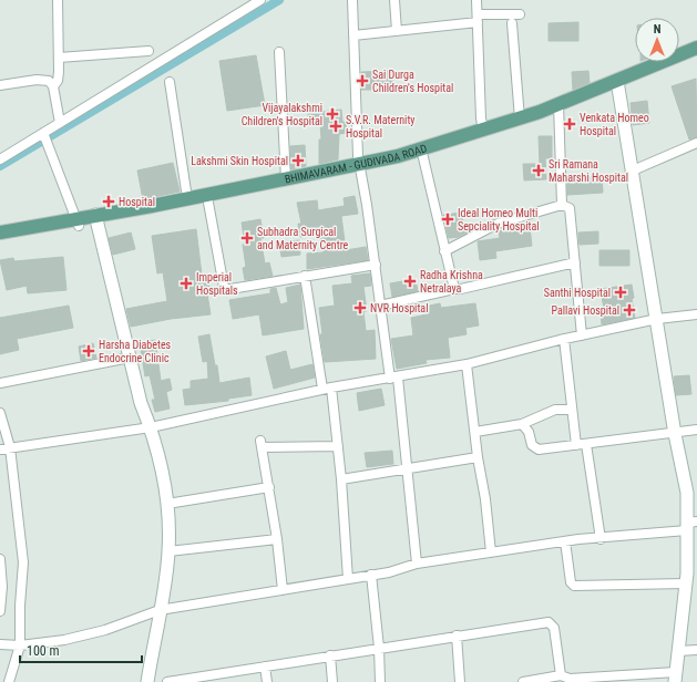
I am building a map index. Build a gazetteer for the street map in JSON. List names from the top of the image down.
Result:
{
  "streets": {
    "main road": ["BHIMAVARAM - GUDIVADA ROAD"]
  },
  "places": {
    "health": [
      "Sai Durga Children's Hospital",
      "Vijayalakshmi Children's Hospital",
      "Venkata Homeo Hospital",
      "S.V.R. Maternity Hospital",
      "Lakshmi Skin Hospital",
      "Sri Ramana Maharshi Hospital",
      "Hospital",
      "Ideal Homeo Multi Sepciality Hospital",
      "Subhadra Surgical and Maternity Centre",
      "Radha Krishna Netralaya",
      "Imperial Hospitals",
      "Santhi Hospital",
      "NVR Hospital",
      "Pallavi Hospital",
      "Harsha Diabetes Endocrine Clinic"
    ]
  },
  "scale_bar": "100 m",
  "north": "top"
}
